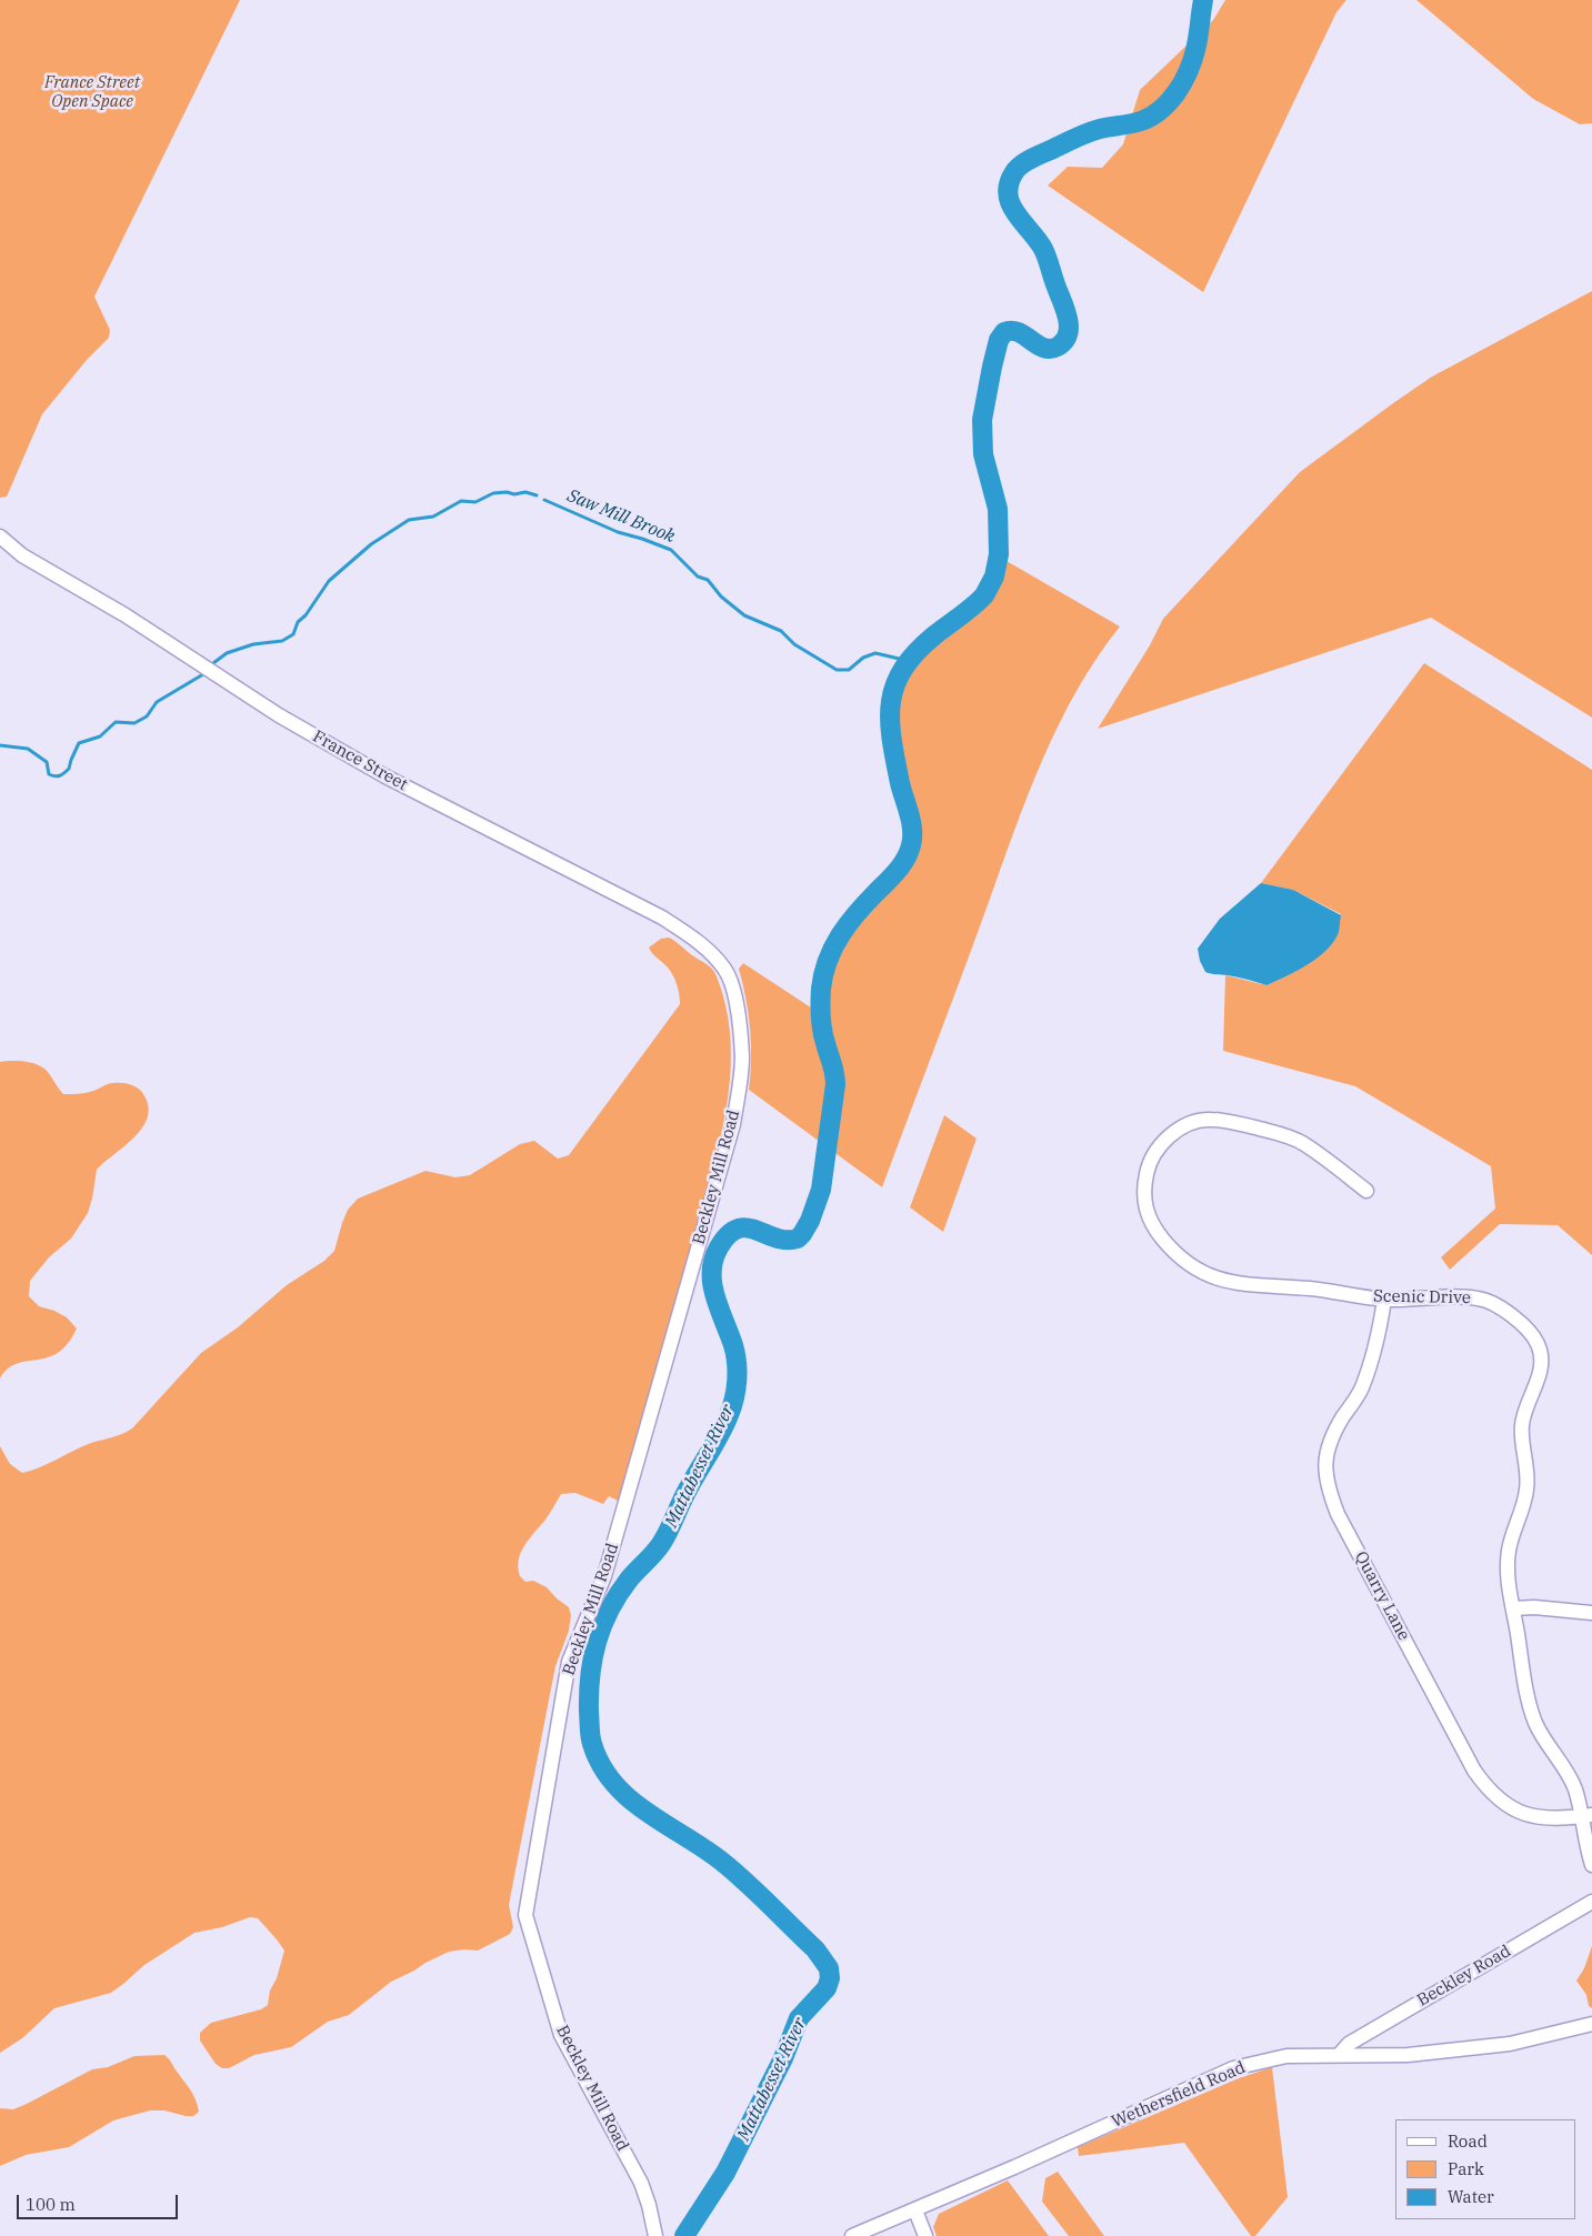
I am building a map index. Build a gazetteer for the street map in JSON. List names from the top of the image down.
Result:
{
  "streets": {
    "street": [
      "France Street",
      "Beckley Mill Road",
      "Scenic Drive",
      "Quarry Lane",
      "Beckley Road",
      "Wethersfield Road"
    ]
  },
  "crossings": [
    ["France Street", "Beckley Mill Road"],
    ["Scenic Drive", "Quarry Lane"],
    ["Beckley Road", "Wethersfield Road"]
  ],
  "water": ["Saw Mill Brook", "Mattabesset River"],
  "parks": ["France Street Open Space"],
  "legend": ["Road", "Park", "Water"],
  "scale_bar": "100 m"
}
